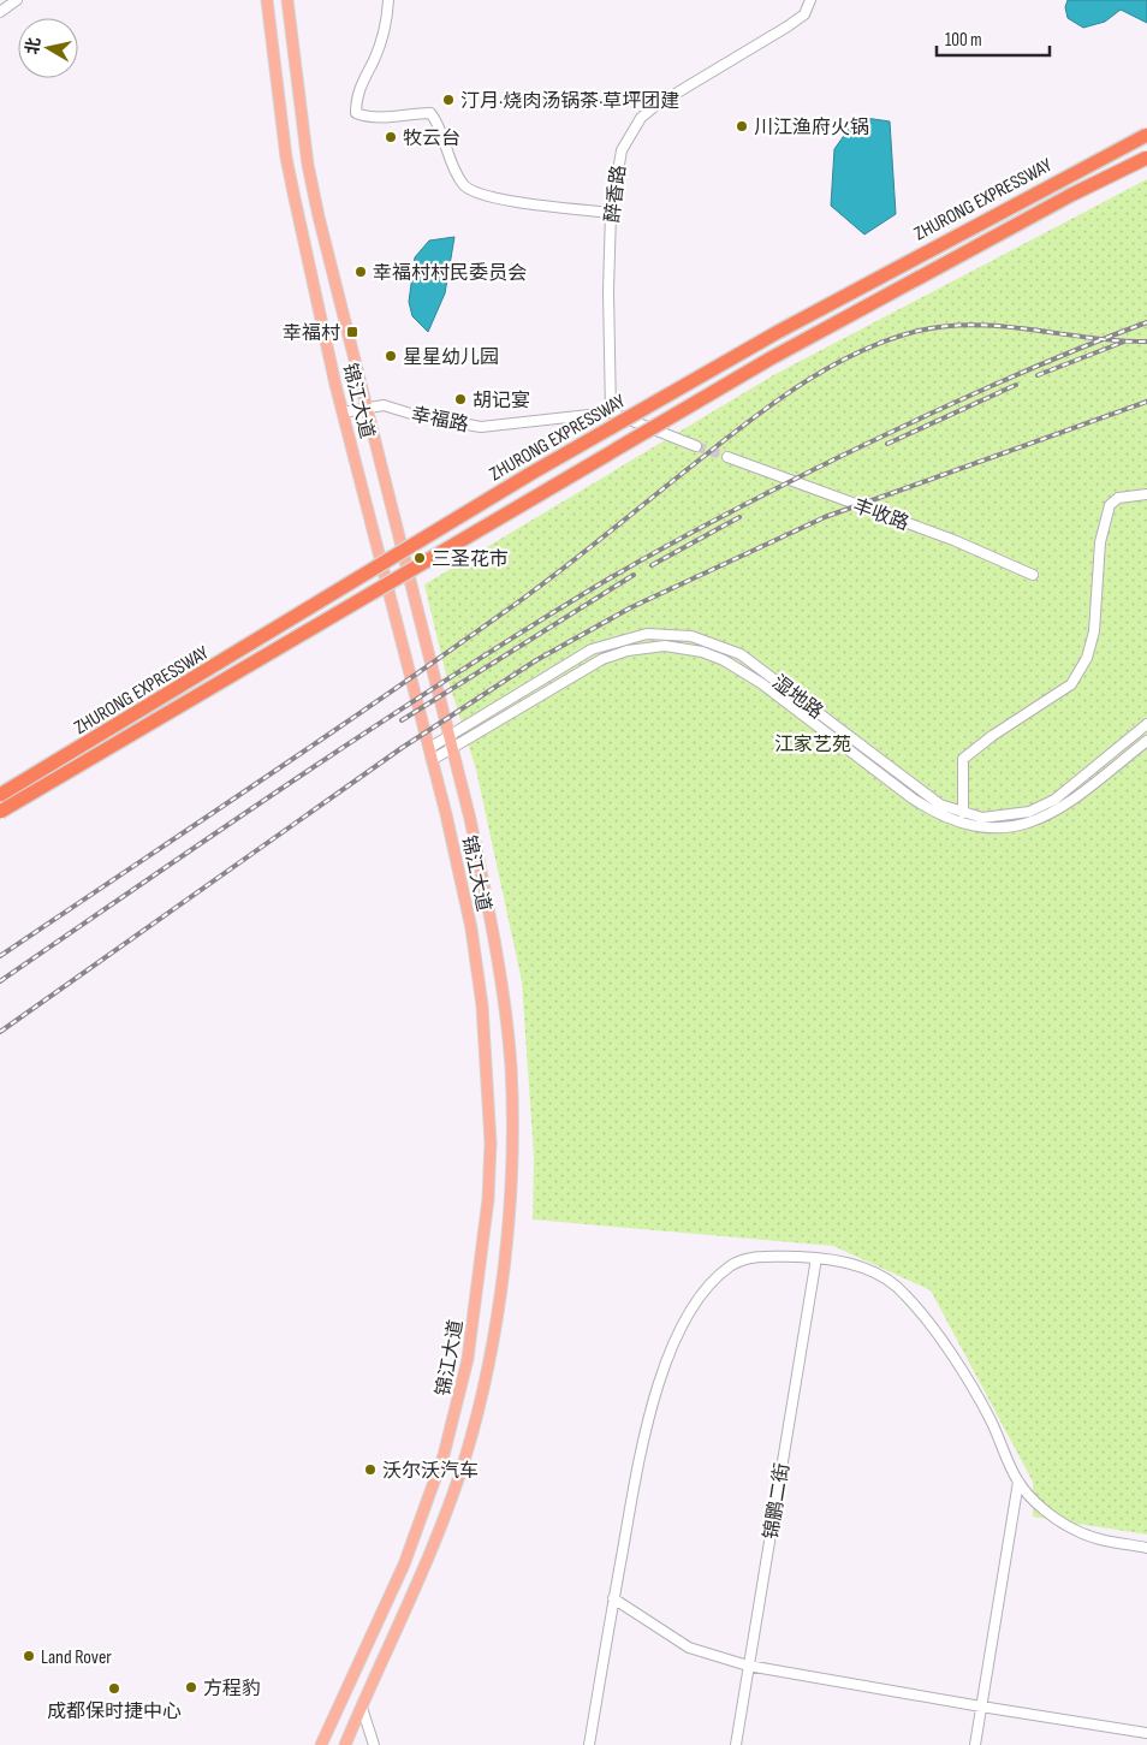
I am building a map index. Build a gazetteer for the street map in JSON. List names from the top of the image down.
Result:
{
  "streets": {
    "highway": ["ZHURONG EXPRESSWAY"],
    "main road": ["锦江大道"],
    "street": [
      "醉香路",
      "幸福路",
      "丰收路",
      "湿地路",
      "锦鹏二街"
    ]
  },
  "crossings": [
    ["醉香路", "幸福路"],
    ["锦江大道", "幸福路"],
    ["锦江大道", "湿地路"]
  ],
  "parks": ["江家艺苑"],
  "places": {
    "other": [
      "汀月·烧肉汤锅茶·草坪团建",
      "川江渔府火锅",
      "牧云台",
      "幸福村村民委员会",
      "星星幼儿园",
      "胡记宴",
      "三圣花市",
      "沃尔沃汽车",
      "Land Rover",
      "方程豹",
      "成都保时捷中心"
    ],
    "transit": ["幸福村"]
  },
  "scale_bar": "100 m",
  "north": "left"
}
